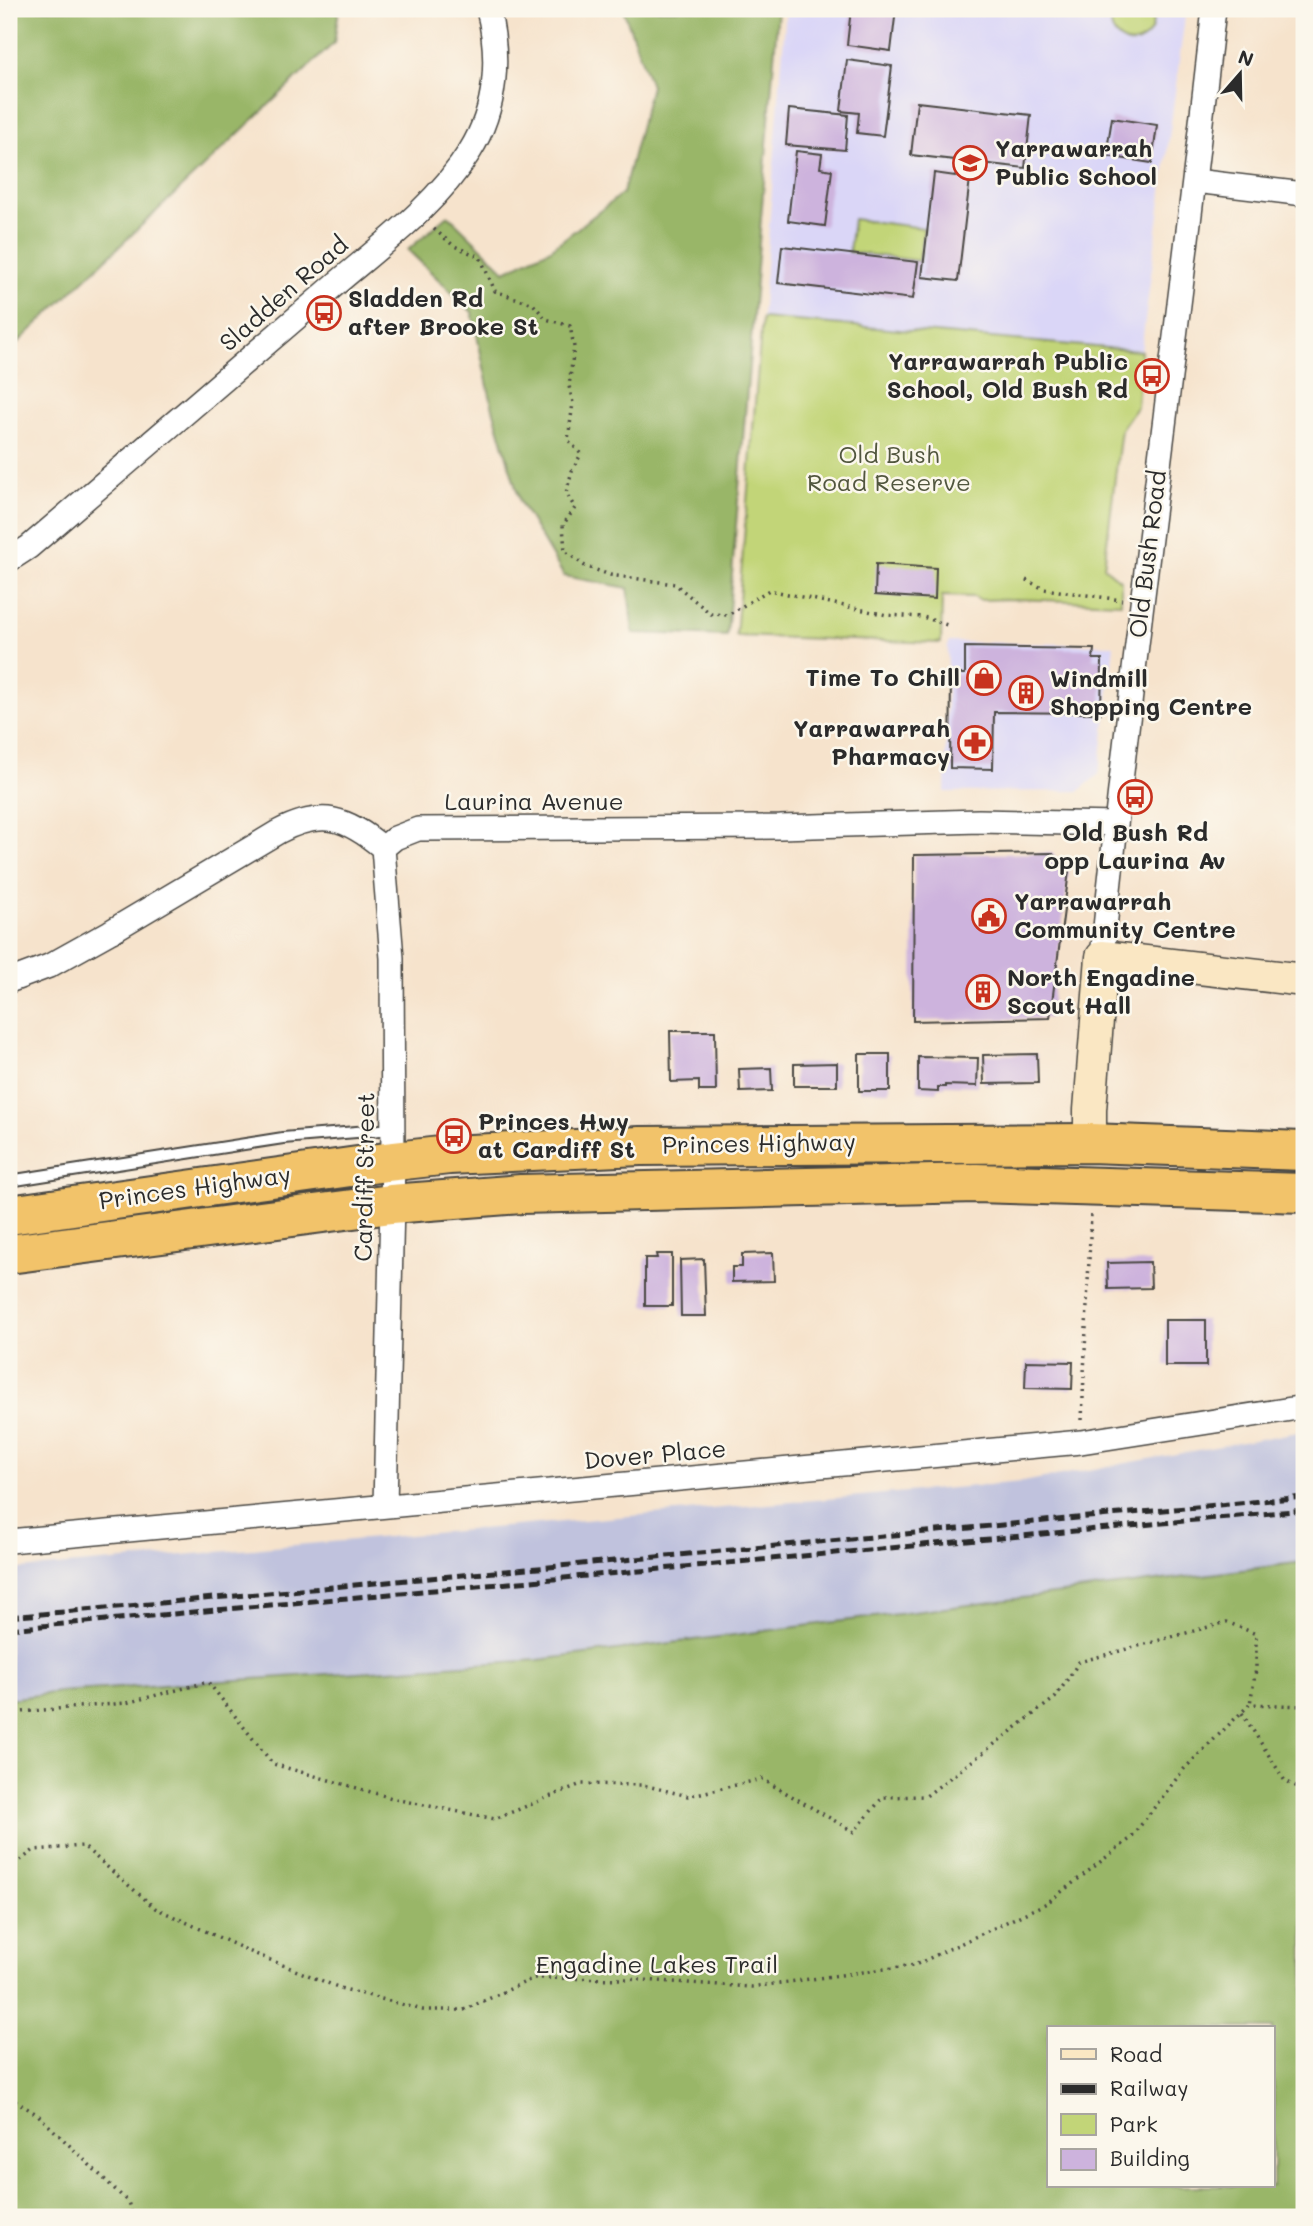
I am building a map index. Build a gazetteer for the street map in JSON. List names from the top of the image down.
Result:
{
  "streets": {
    "highway": ["Princes Highway"],
    "street": [
      "Sladden Road",
      "Old Bush Road",
      "Laurina Avenue",
      "Cardiff Street",
      "Dover Place"
    ],
    "path": ["Engadine Lakes Trail"]
  },
  "crossings": [
    ["Old Bush Road", "Laurina Avenue"],
    ["Old Bush Road", "Princes Highway"],
    ["Laurina Avenue", "Cardiff Street"],
    ["Princes Highway", "Cardiff Street"],
    ["Cardiff Street", "Dover Place"]
  ],
  "parks": ["Old Bush Road Reserve"],
  "places": {
    "school or university": ["Yarrawarrah Public School"],
    "bus stop": [
      "Sladden Rd after Brooke St",
      "Yarrawarrah Public School, Old Bush Rd",
      "Old Bush Rd opp Laurina Av",
      "Princes Hwy at Cardiff St"
    ],
    "shop": ["Time To Chill"],
    "building": ["Windmill Shopping Centre", "North Engadine Scout Hall"],
    "pharmacy": ["Yarrawarrah Pharmacy"],
    "public building": ["Yarrawarrah Community Centre"]
  },
  "legend": [
    "Road",
    "Railway",
    "Park",
    "Building"
  ],
  "north": "top"
}
